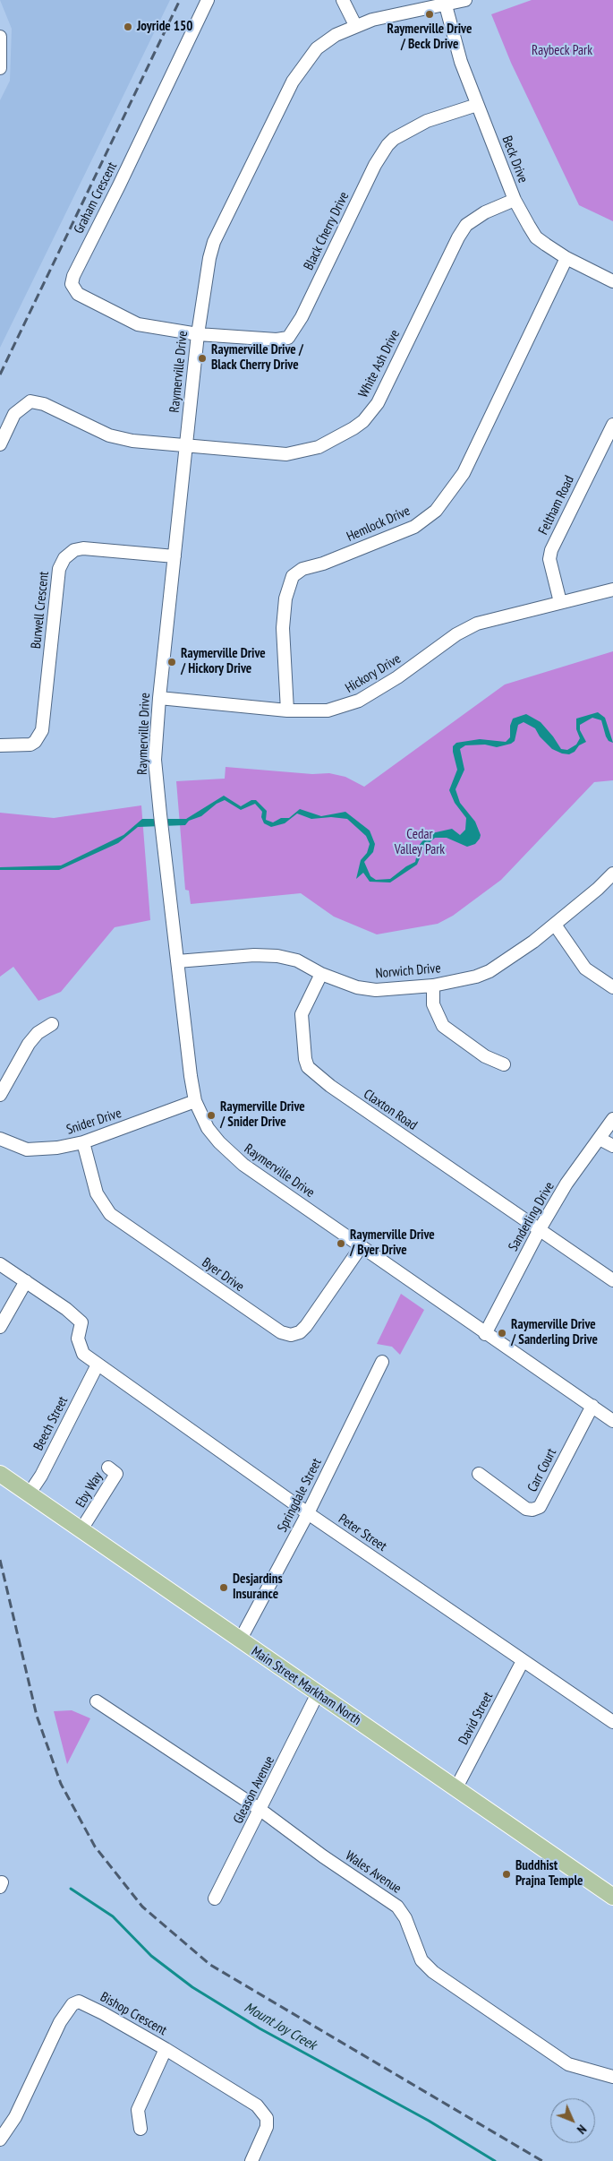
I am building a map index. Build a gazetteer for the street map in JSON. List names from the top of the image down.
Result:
{
  "streets": {
    "main road": ["Main Street Markham North"],
    "street": [
      "Beck Drive",
      "Graham Crescent",
      "Black Cherry Drive",
      "White Ash Drive",
      "Raymerville Drive",
      "Feltham Road",
      "Hemlock Drive",
      "Burwell Crescent",
      "Hickory Drive",
      "Norwich Drive",
      "Claxton Road",
      "Snider Drive",
      "Sanderling Drive",
      "Byer Drive",
      "Beech Street",
      "Carr Court",
      "Eby Way",
      "Springdale Street",
      "Peter Street",
      "David Street",
      "Gleason Avenue",
      "Wales Avenue",
      "Bishop Crescent"
    ]
  },
  "crossings": [
    ["Beck Drive", "Black Cherry Drive"],
    ["Beck Drive", "White Ash Drive"],
    ["Beck Drive", "Raymerville Drive"],
    ["Beck Drive", "Hemlock Drive"],
    ["Graham Crescent", "Black Cherry Drive"],
    ["Graham Crescent", "Raymerville Drive"],
    ["Black Cherry Drive", "Raymerville Drive"],
    ["White Ash Drive", "Raymerville Drive"],
    ["Raymerville Drive", "Burwell Crescent"],
    ["Raymerville Drive", "Hickory Drive"],
    ["Raymerville Drive", "Norwich Drive"],
    ["Raymerville Drive", "Snider Drive"],
    ["Raymerville Drive", "Sanderling Drive"],
    ["Raymerville Drive", "Byer Drive"],
    ["Raymerville Drive", "Carr Court"],
    ["Feltham Road", "Hickory Drive"],
    ["Hemlock Drive", "Hickory Drive"],
    ["Norwich Drive", "Claxton Road"],
    ["Claxton Road", "Sanderling Drive"],
    ["Snider Drive", "Byer Drive"],
    ["Beech Street", "Peter Street"],
    ["Beech Street", "Main Street Markham North"],
    ["Eby Way", "Main Street Markham North"],
    ["Springdale Street", "Peter Street"],
    ["Springdale Street", "Main Street Markham North"],
    ["Peter Street", "David Street"],
    ["Main Street Markham North", "David Street"],
    ["Main Street Markham North", "Gleason Avenue"],
    ["Gleason Avenue", "Wales Avenue"]
  ],
  "water": ["Mount Joy Creek"],
  "parks": ["Raybeck Park", "Cedar Valley Park"],
  "places": [
    "Raymerville Drive / Beck Drive",
    "Joyride 150",
    "Raymerville Drive / Black Cherry Drive",
    "Raymerville Drive / Hickory Drive",
    "Raymerville Drive / Snider Drive",
    "Raymerville Drive / Byer Drive",
    "Raymerville Drive / Sanderling Drive",
    "Desjardins Insurance",
    "Buddhist Prajna Temple"
  ],
  "north": "bottom right"
}
